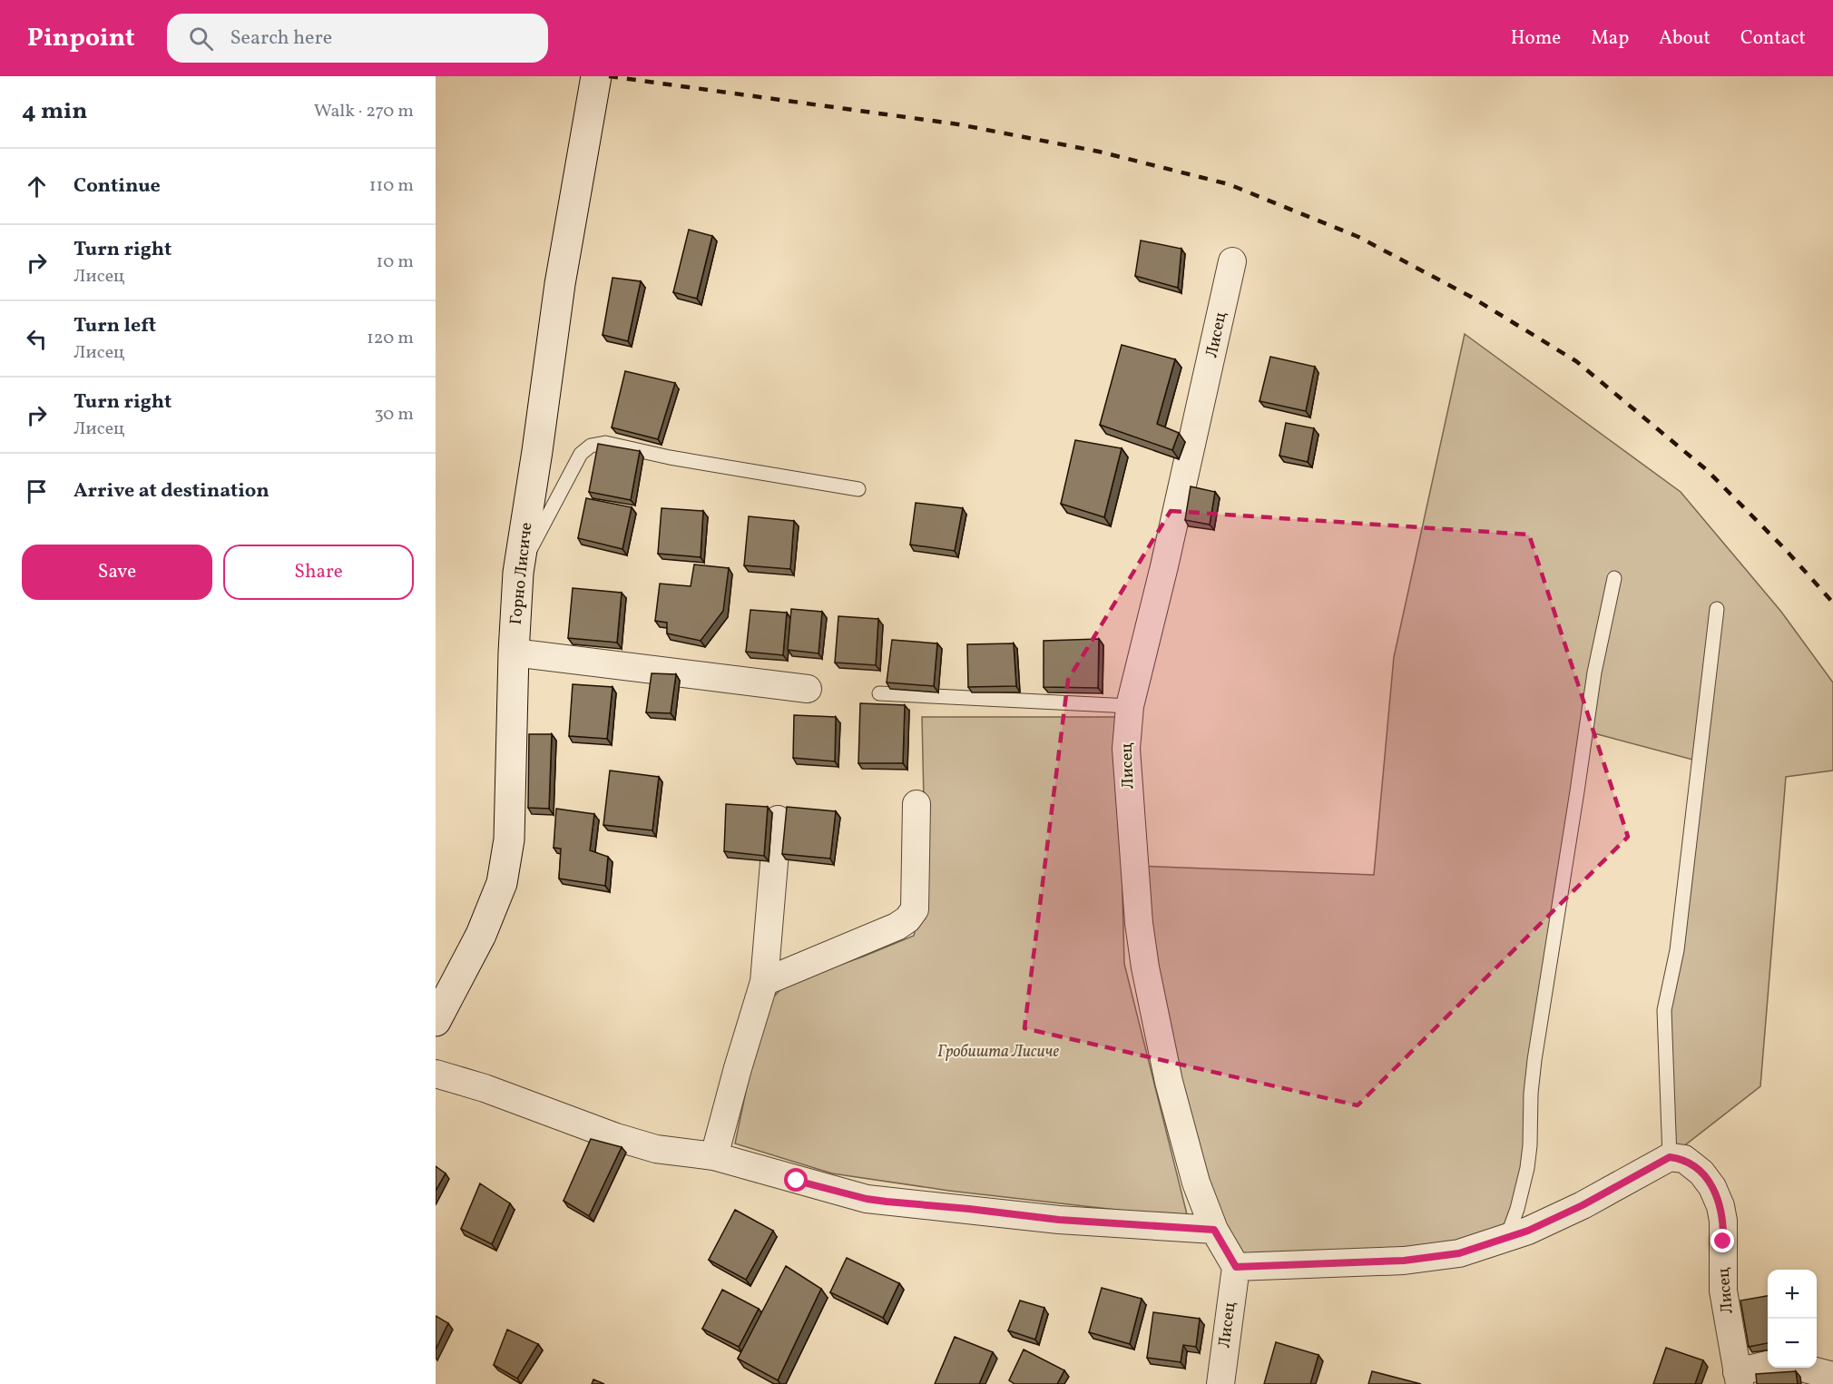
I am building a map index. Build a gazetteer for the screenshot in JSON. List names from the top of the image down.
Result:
{
  "streets": {
    "street": ["Лисец", "Горно Лисиче"]
  },
  "parks": ["Гробишта Лисиче"],
  "page": {
    "header": "Pinpoint",
    "search": "Search here",
    "nav": [
      "Home",
      "Map",
      "About",
      "Contact"
    ],
    "heading": ["4 min", "Walk · 270 m"],
    "list": [
      ["Continue", "110 m"],
      ["Turn right", "Лисец", "10 m"],
      ["Turn left", "Лисец", "120 m"],
      ["Turn right", "Лисец", "30 m"],
      "Arrive at destination"
    ],
    "buttons": ["Save", "Share"],
    "map_buttons": ["+", "−"]
  }
}
